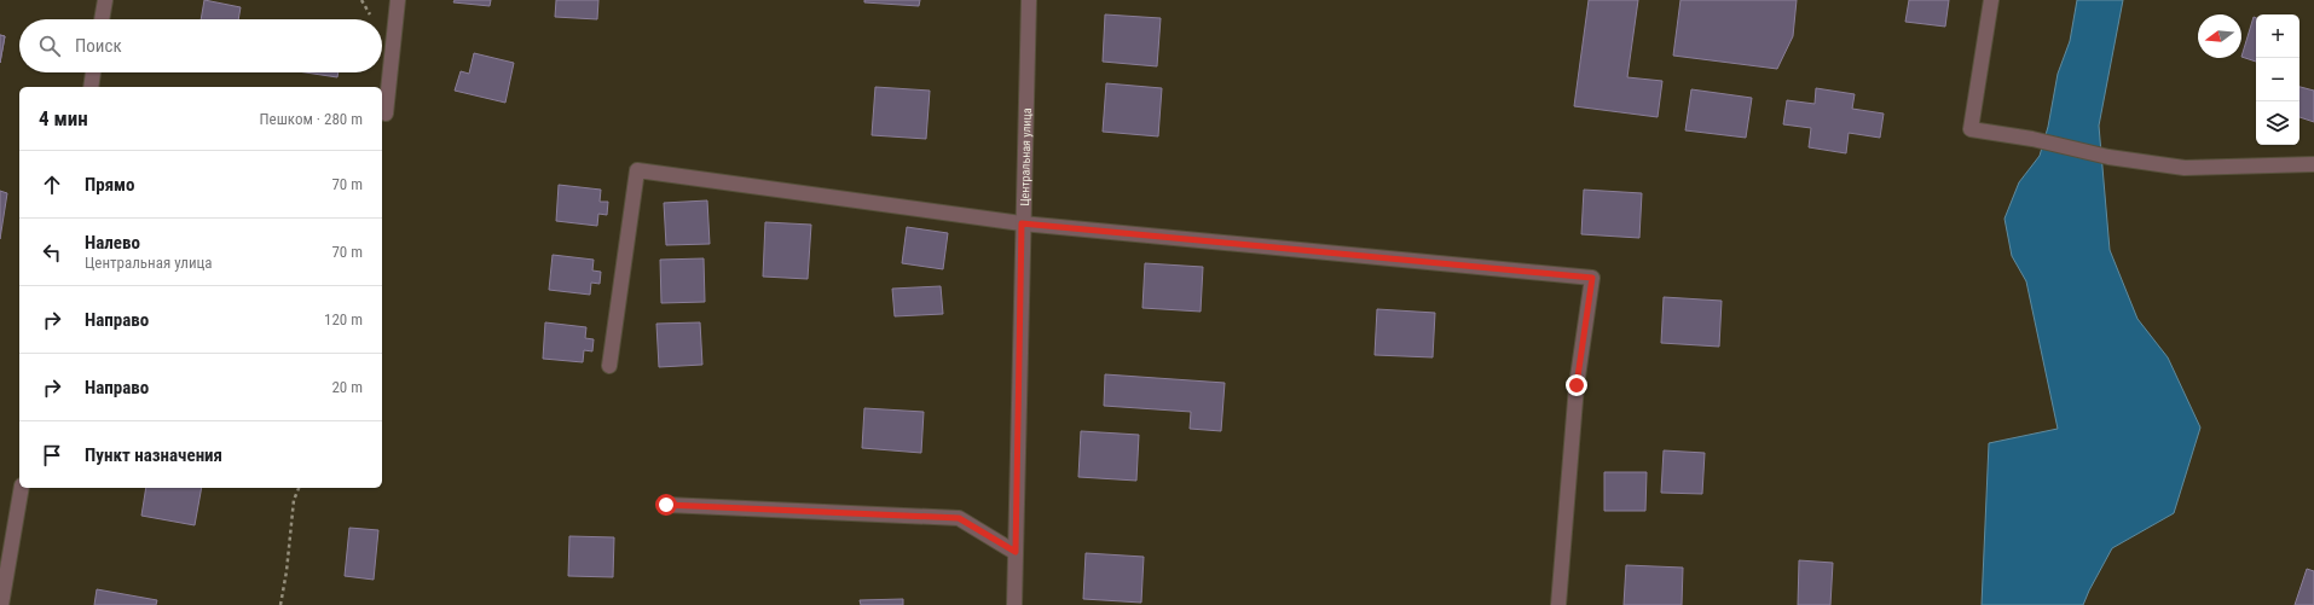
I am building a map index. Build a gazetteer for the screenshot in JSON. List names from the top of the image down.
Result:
{
  "streets": {
    "street": ["Центральная улица"]
  },
  "north": "left",
  "page": {
    "map_buttons": ["+", "−"],
    "search": "Поиск",
    "heading": ["4 мин", "Пешком · 280 m"],
    "list": [
      ["Прямо", "70 m"],
      ["Налево", "Центральная улица", "70 m"],
      ["Направо", "120 m"],
      ["Направо", "20 m"],
      "Пункт назначения"
    ]
  }
}
